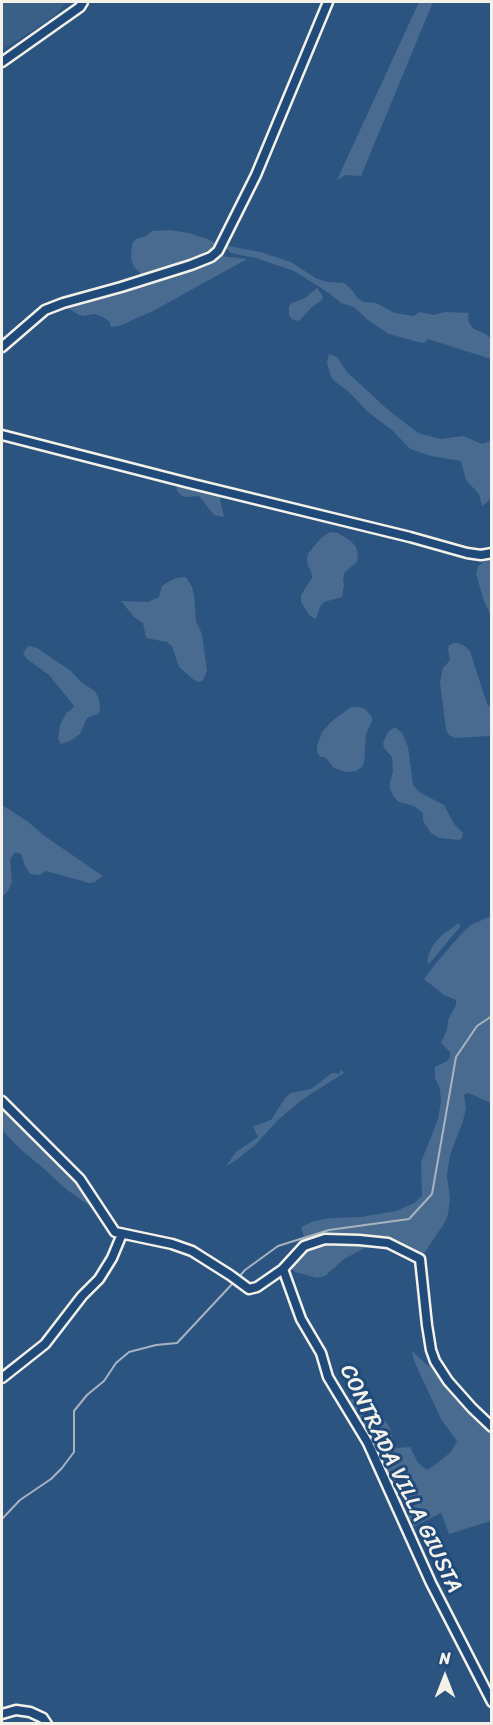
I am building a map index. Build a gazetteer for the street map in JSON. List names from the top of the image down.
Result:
{
  "streets": {
    "street": ["CONTRADA VILLA GIUSTA"]
  },
  "north": "top"
}
